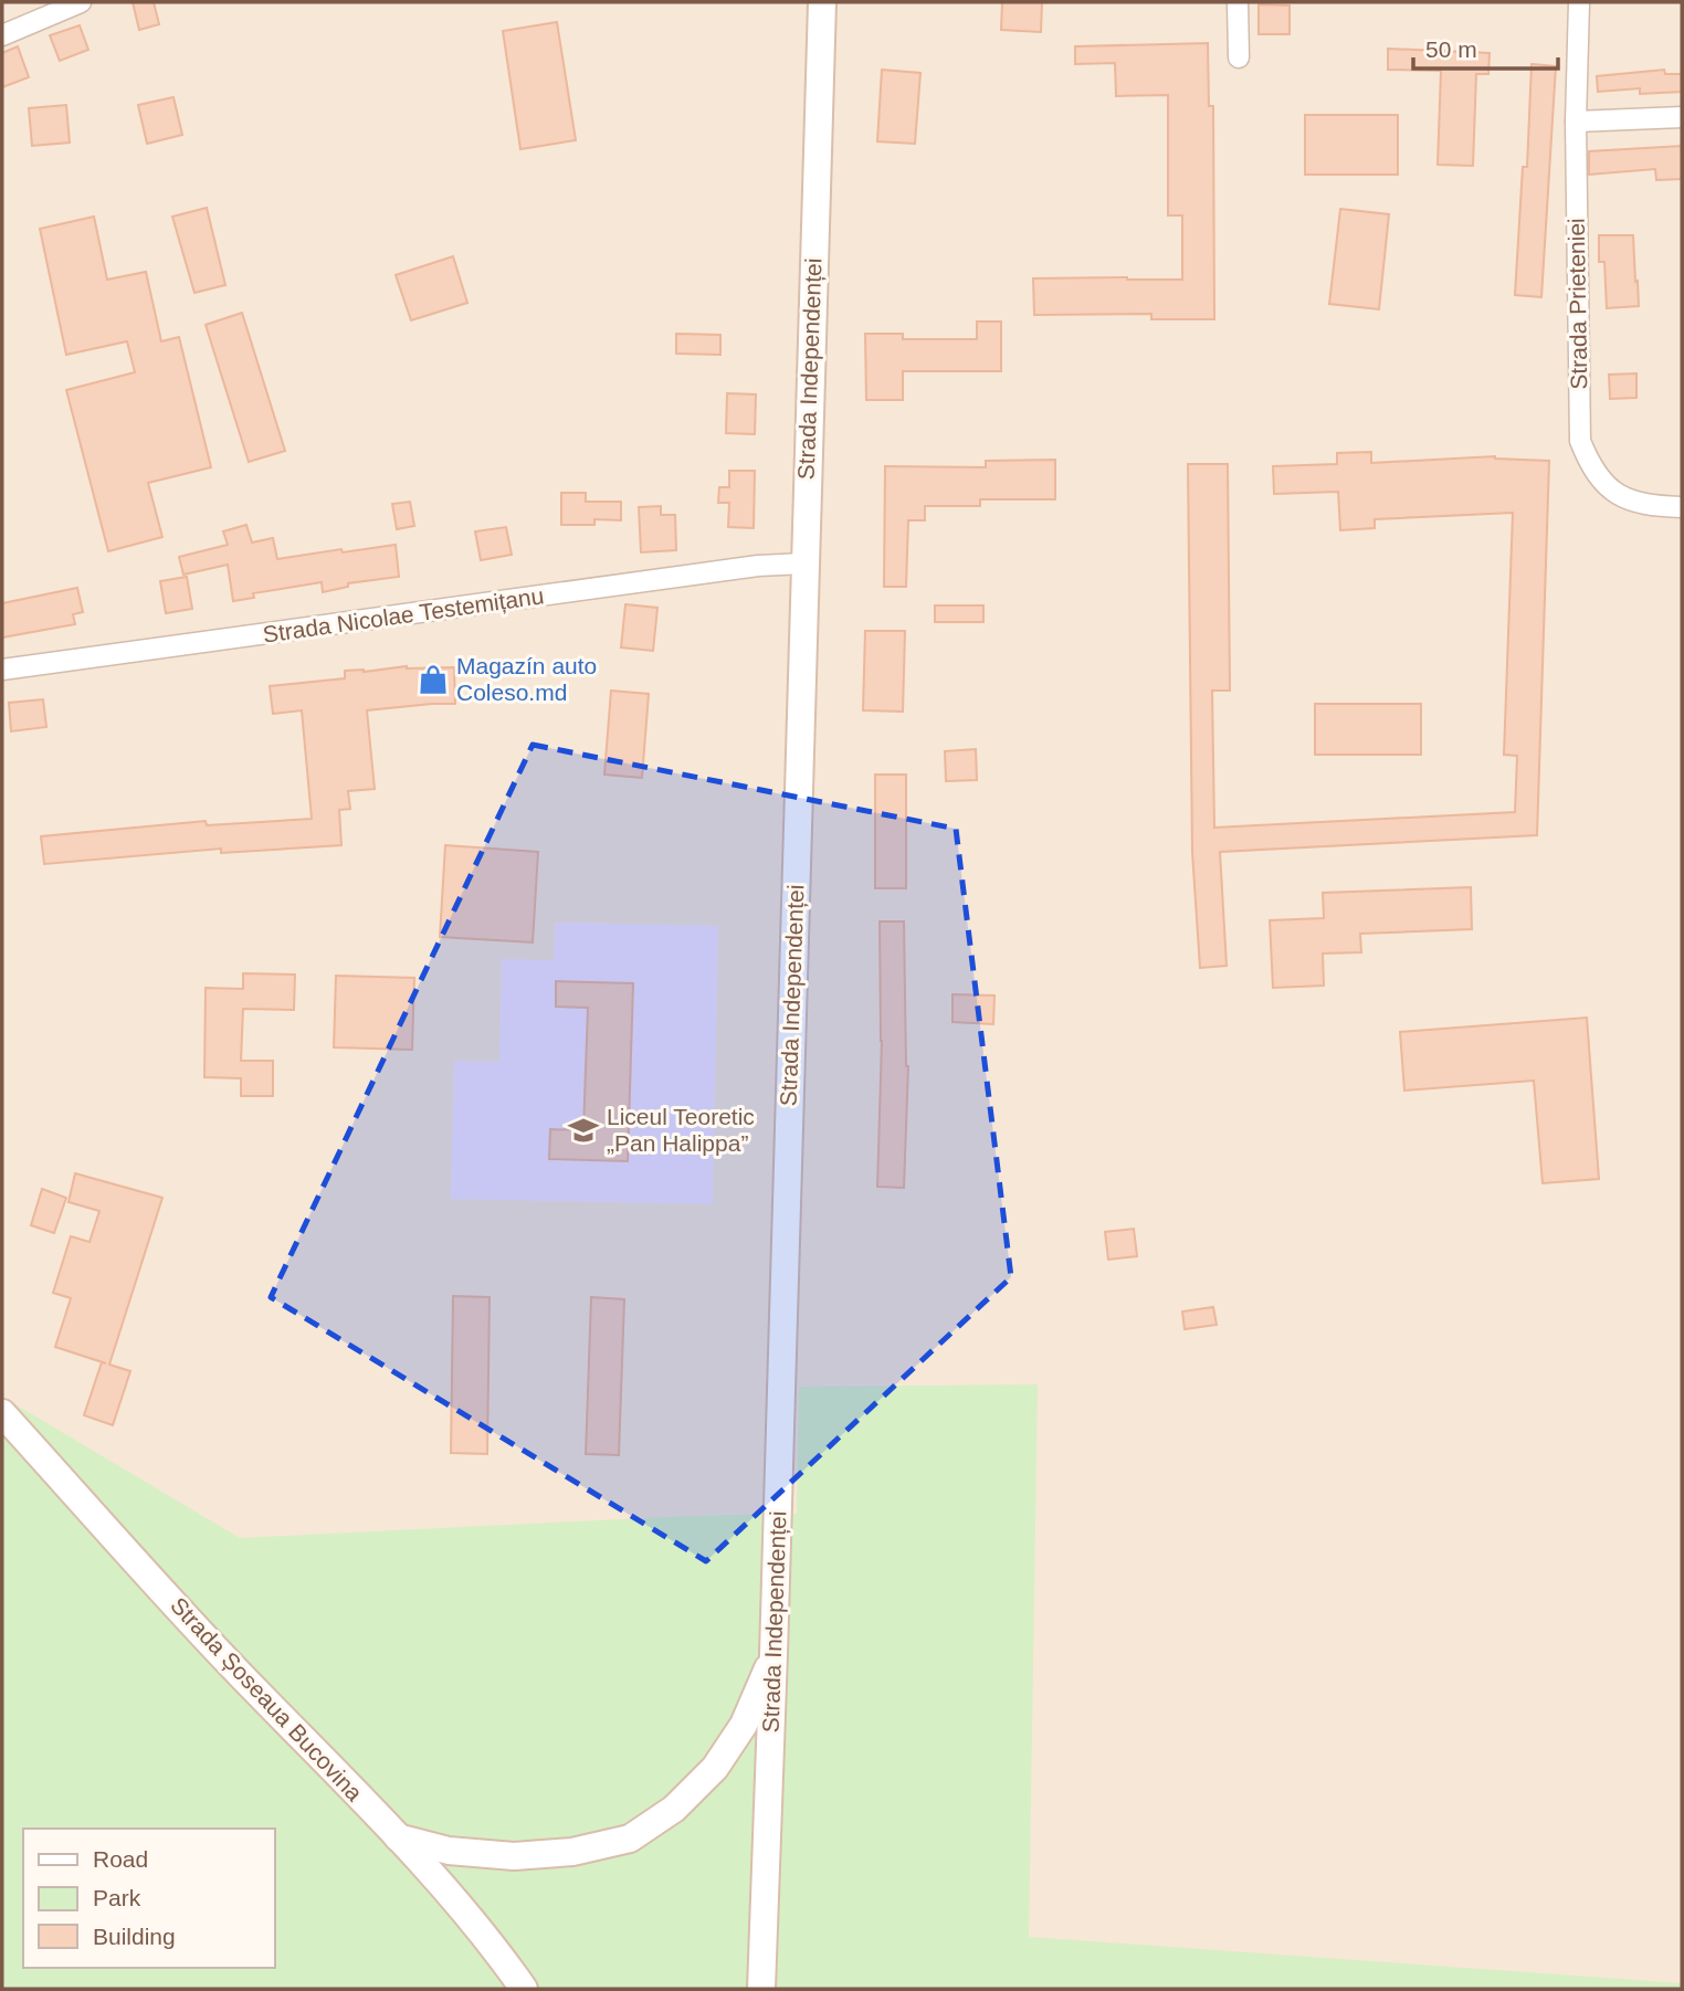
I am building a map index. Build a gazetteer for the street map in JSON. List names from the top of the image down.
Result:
{
  "streets": {
    "main road": ["Strada Independenței", "Strada Șoseaua Bucovina"],
    "street": ["Strada Prieteniei", "Strada Nicolae Testemițanu"]
  },
  "crossings": [
    ["Strada Independenței", "Strada Nicolae Testemițanu"]
  ],
  "places": {
    "shop": ["Magazín auto Coleso.md"],
    "school or university": ["Liceul Teoretic „Pan Halippa”"]
  },
  "legend": ["Road", "Park", "Building"],
  "scale_bar": "50 m"
}
